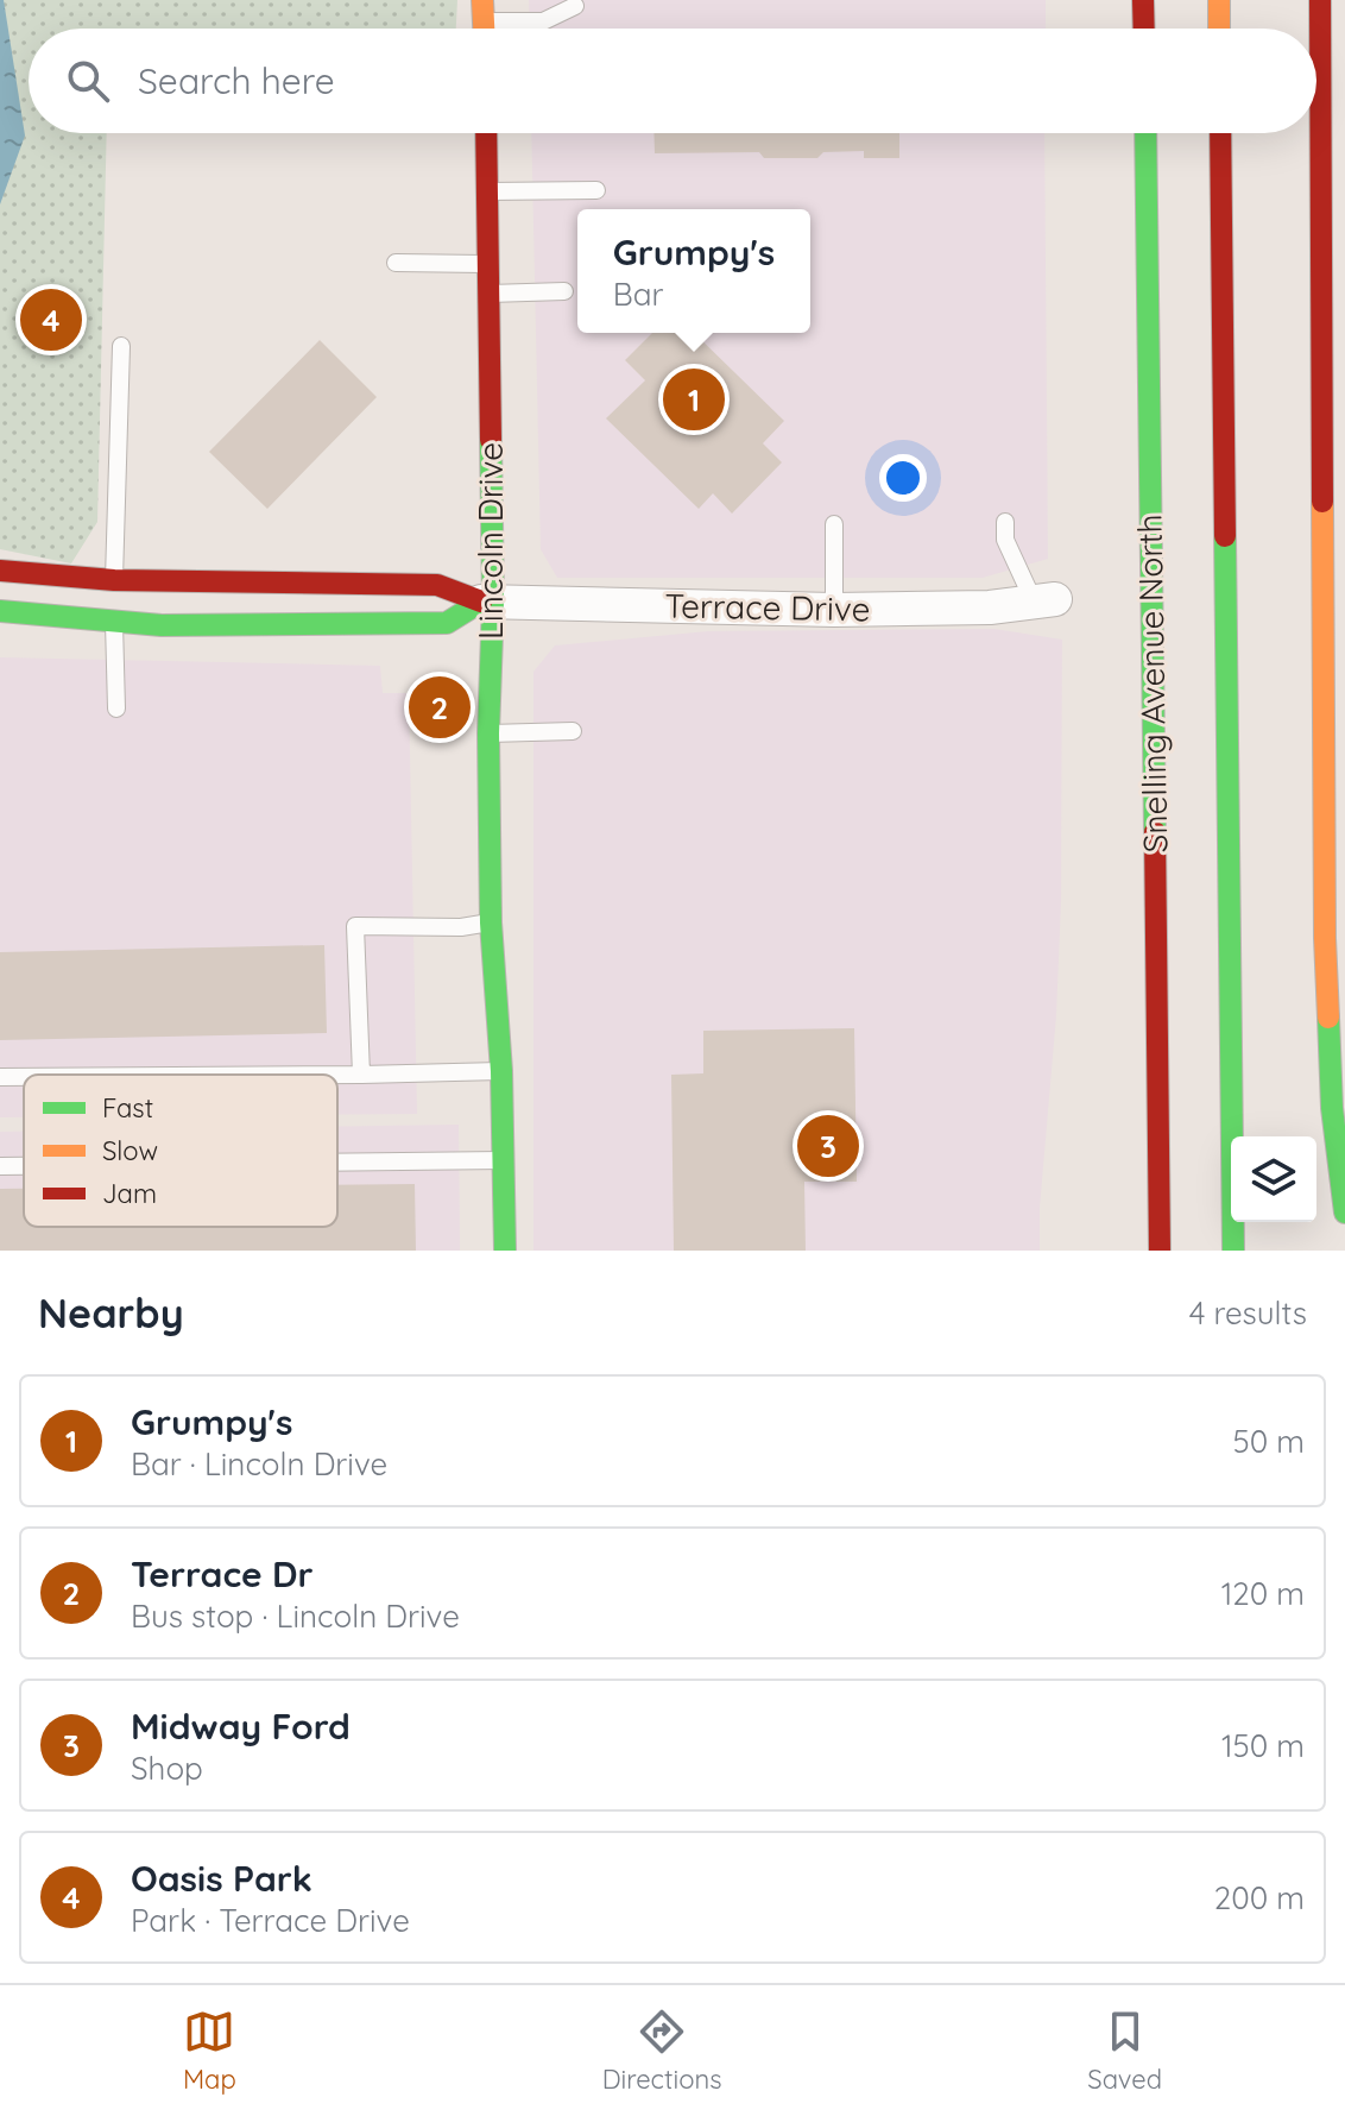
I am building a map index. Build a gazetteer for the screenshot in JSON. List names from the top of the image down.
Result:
{
  "streets": {
    "main road": ["Lincoln Drive", "Terrace Drive", "Snelling Avenue North"]
  },
  "crossings": [
    ["Lincoln Drive", "Terrace Drive"]
  ],
  "legend": ["Fast", "Slow", "Jam"],
  "page": {
    "search": "Search here",
    "popup": ["Grumpy's", "Bar"],
    "pins": [
      "4",
      "1",
      "2",
      "3"
    ],
    "heading": ["Nearby", "4 results"],
    "list": [
      {
        "mark": "1",
        "name": "Grumpy's",
        "note": "Bar · Lincoln Drive",
        "value": "50 m"
      },
      {
        "mark": "2",
        "name": "Terrace Dr",
        "note": "Bus stop · Lincoln Drive",
        "value": "120 m"
      },
      {
        "mark": "3",
        "name": "Midway Ford",
        "note": "Shop",
        "value": "150 m"
      },
      {
        "mark": "4",
        "name": "Oasis Park",
        "note": "Park · Terrace Drive",
        "value": "200 m"
      }
    ],
    "nav": ["Map", "Directions", "Saved"]
  }
}
